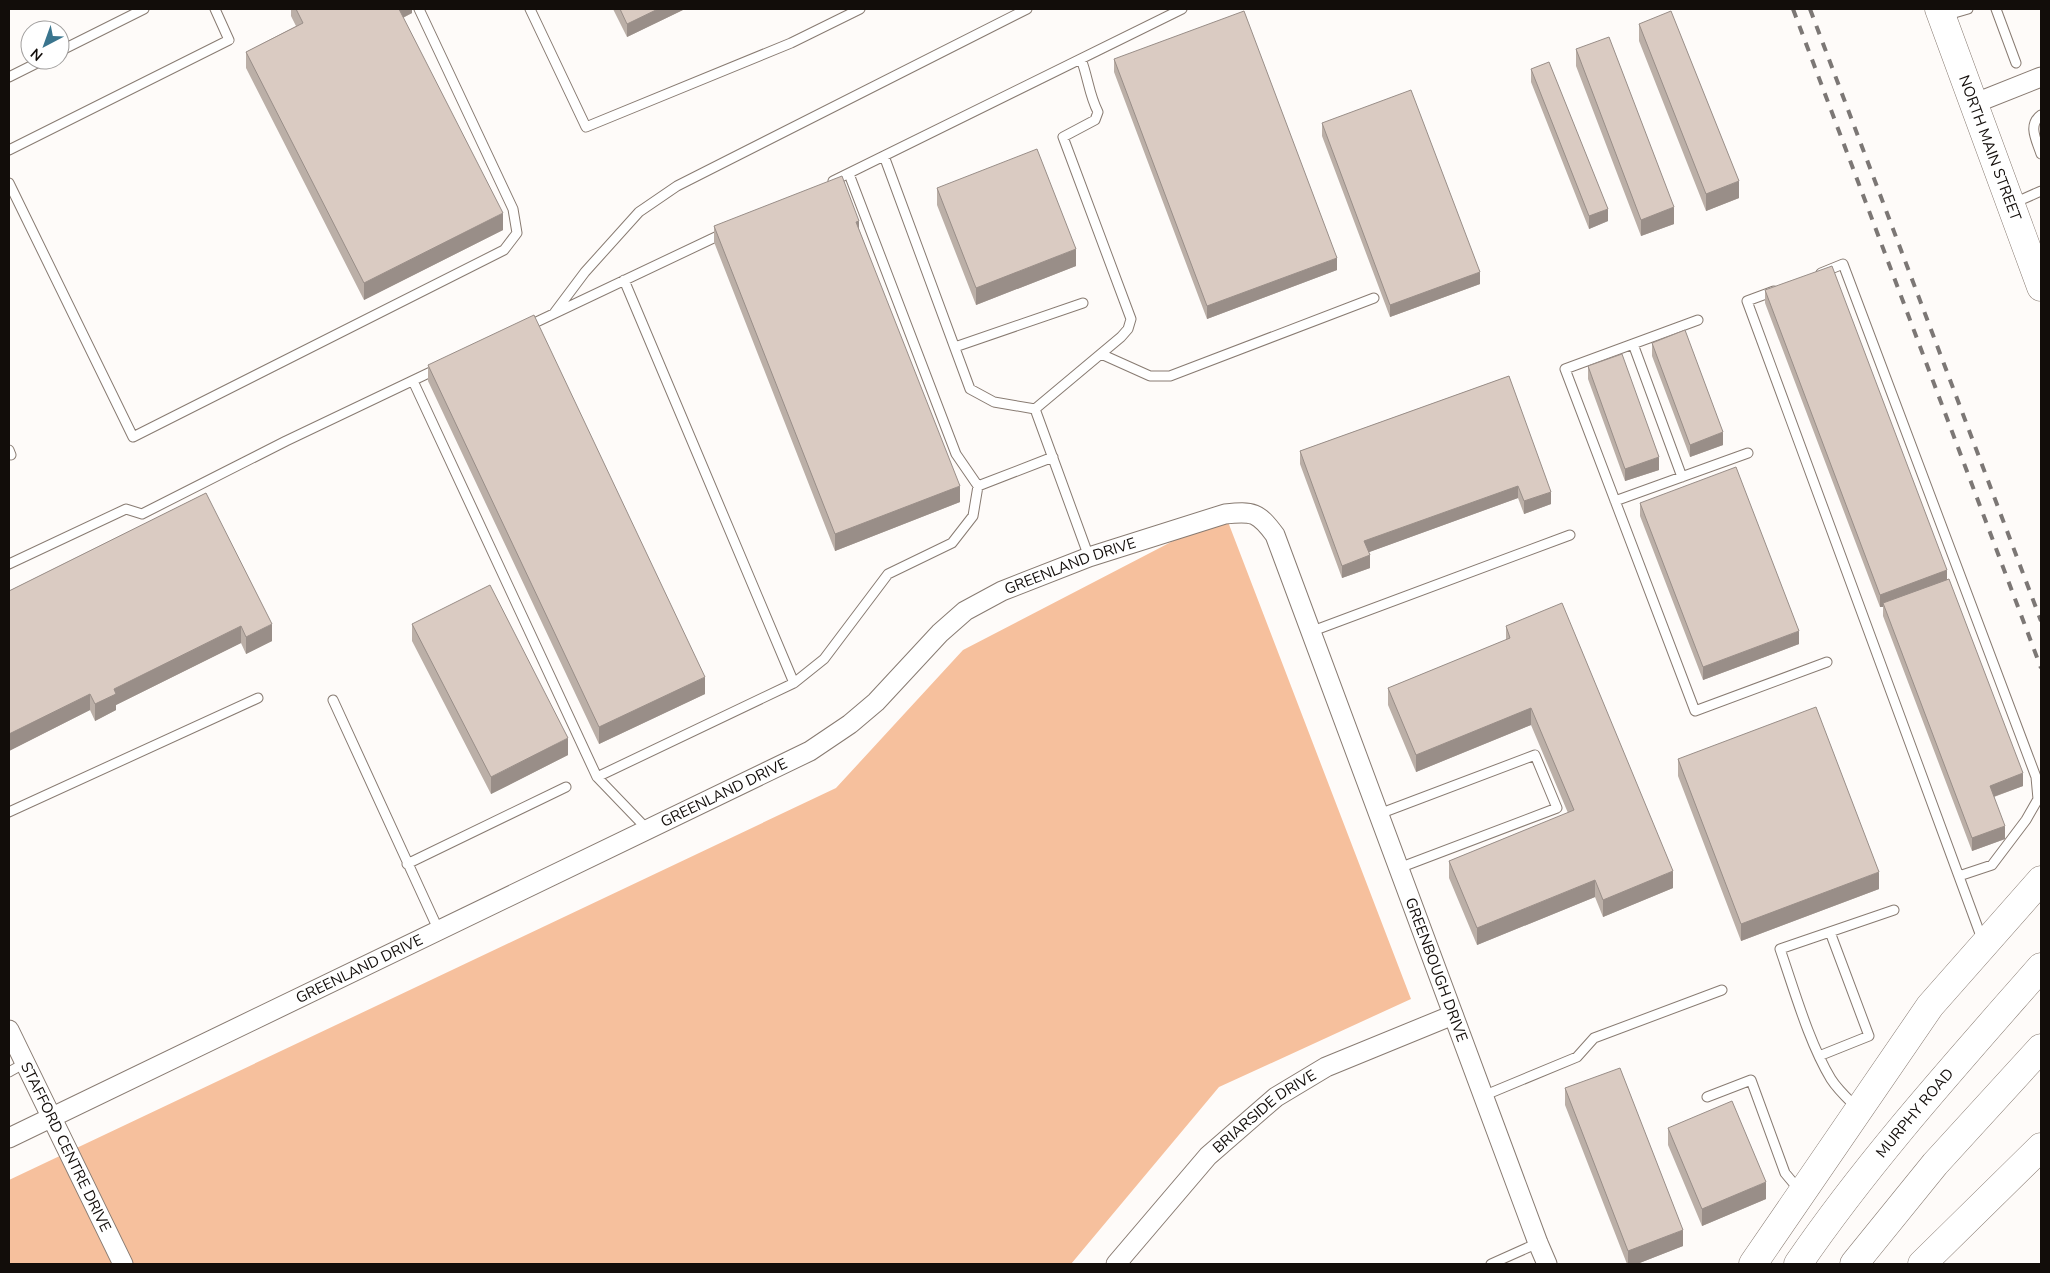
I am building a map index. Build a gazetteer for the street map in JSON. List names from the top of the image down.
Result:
{
  "streets": {
    "main road": ["NORTH MAIN STREET", "MURPHY ROAD"],
    "street": [
      "GREENLAND DRIVE",
      "GREENBOUGH DRIVE",
      "BRIARSIDE DRIVE",
      "STAFFORD CENTRE DRIVE"
    ]
  },
  "crossings": [
    ["GREENLAND DRIVE", "GREENBOUGH DRIVE"],
    ["GREENLAND DRIVE", "STAFFORD CENTRE DRIVE"],
    ["GREENBOUGH DRIVE", "BRIARSIDE DRIVE"]
  ],
  "north": "bottom left"
}
